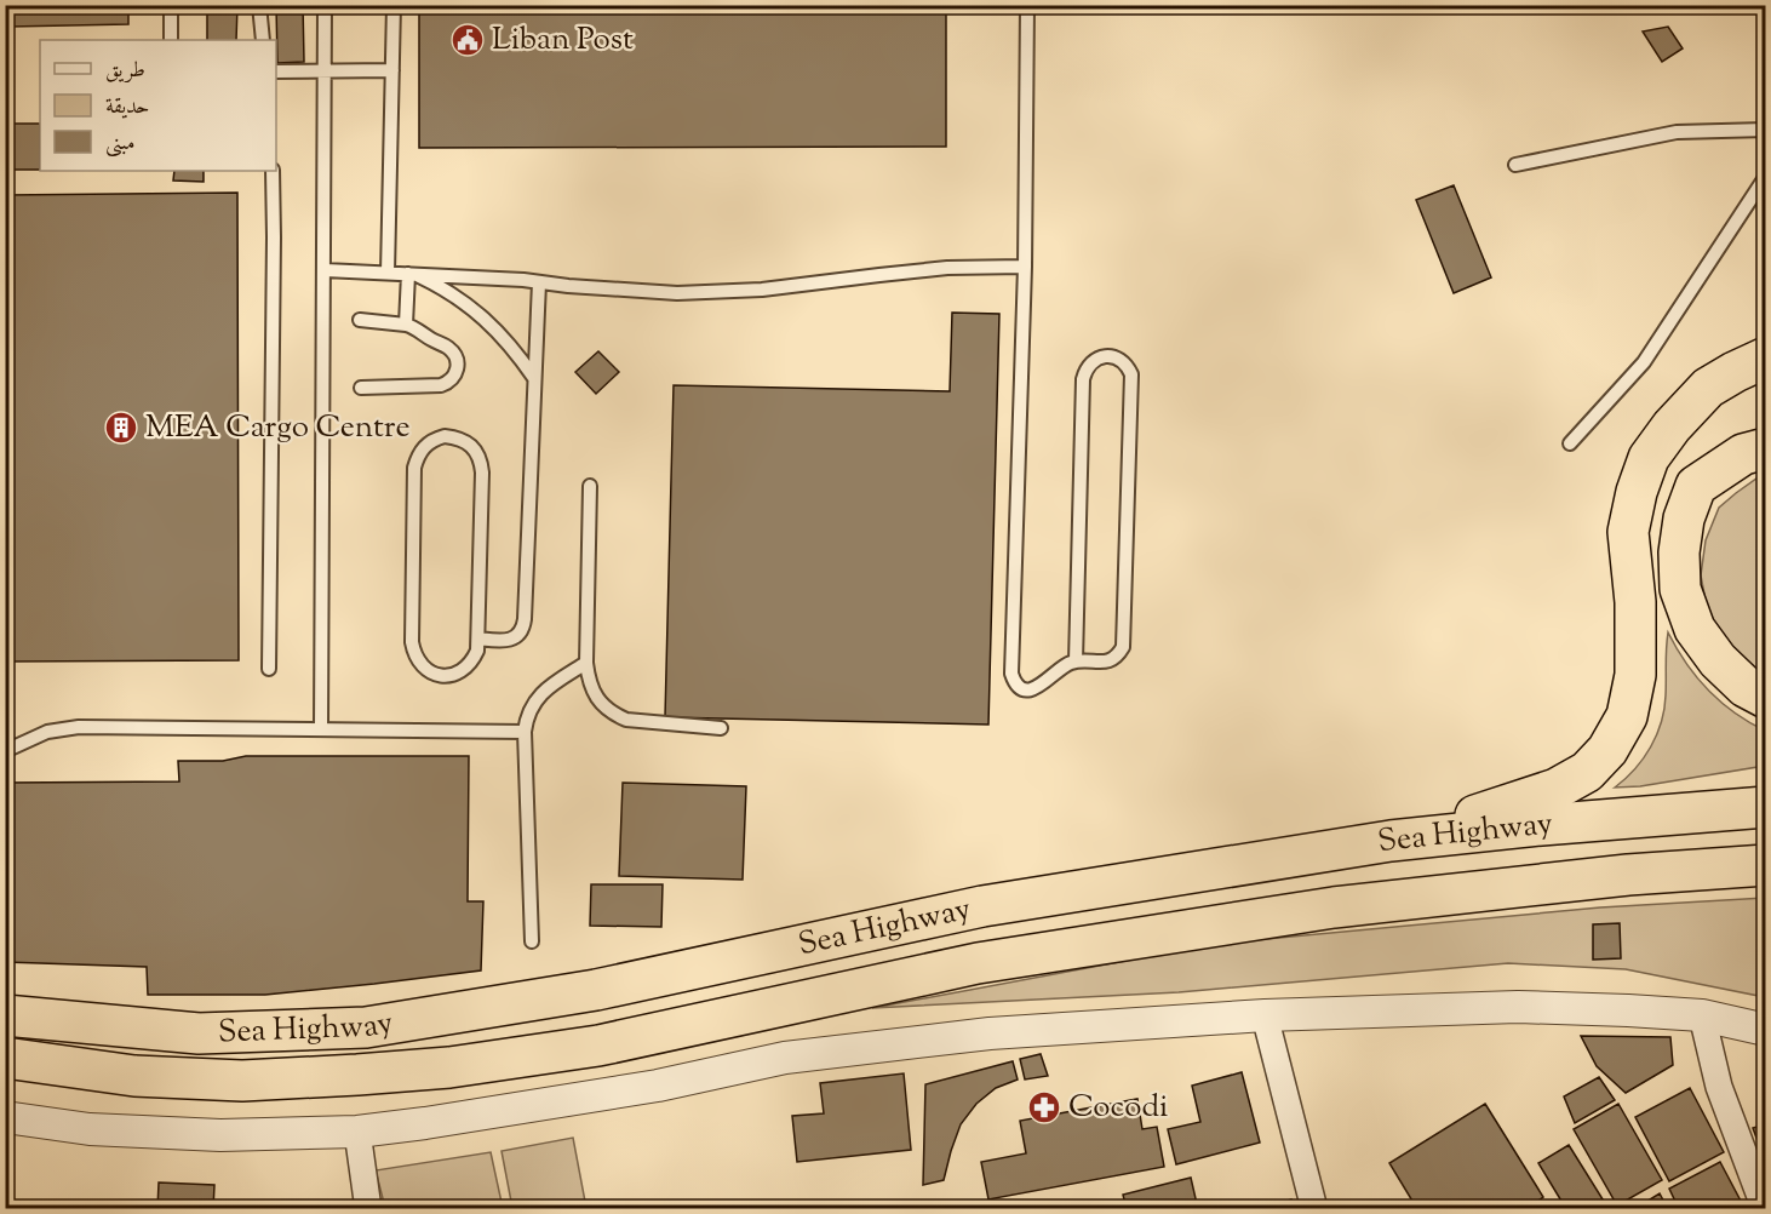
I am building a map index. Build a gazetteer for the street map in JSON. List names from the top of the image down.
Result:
{
  "streets": {
    "highway": ["Sea Highway"]
  },
  "places": {
    "public building": ["Liban Post"],
    "building": ["MEA Cargo Centre"],
    "pharmacy": ["Cocodi"]
  },
  "legend": ["طريق", "حديقة", "مبنى"]
}
